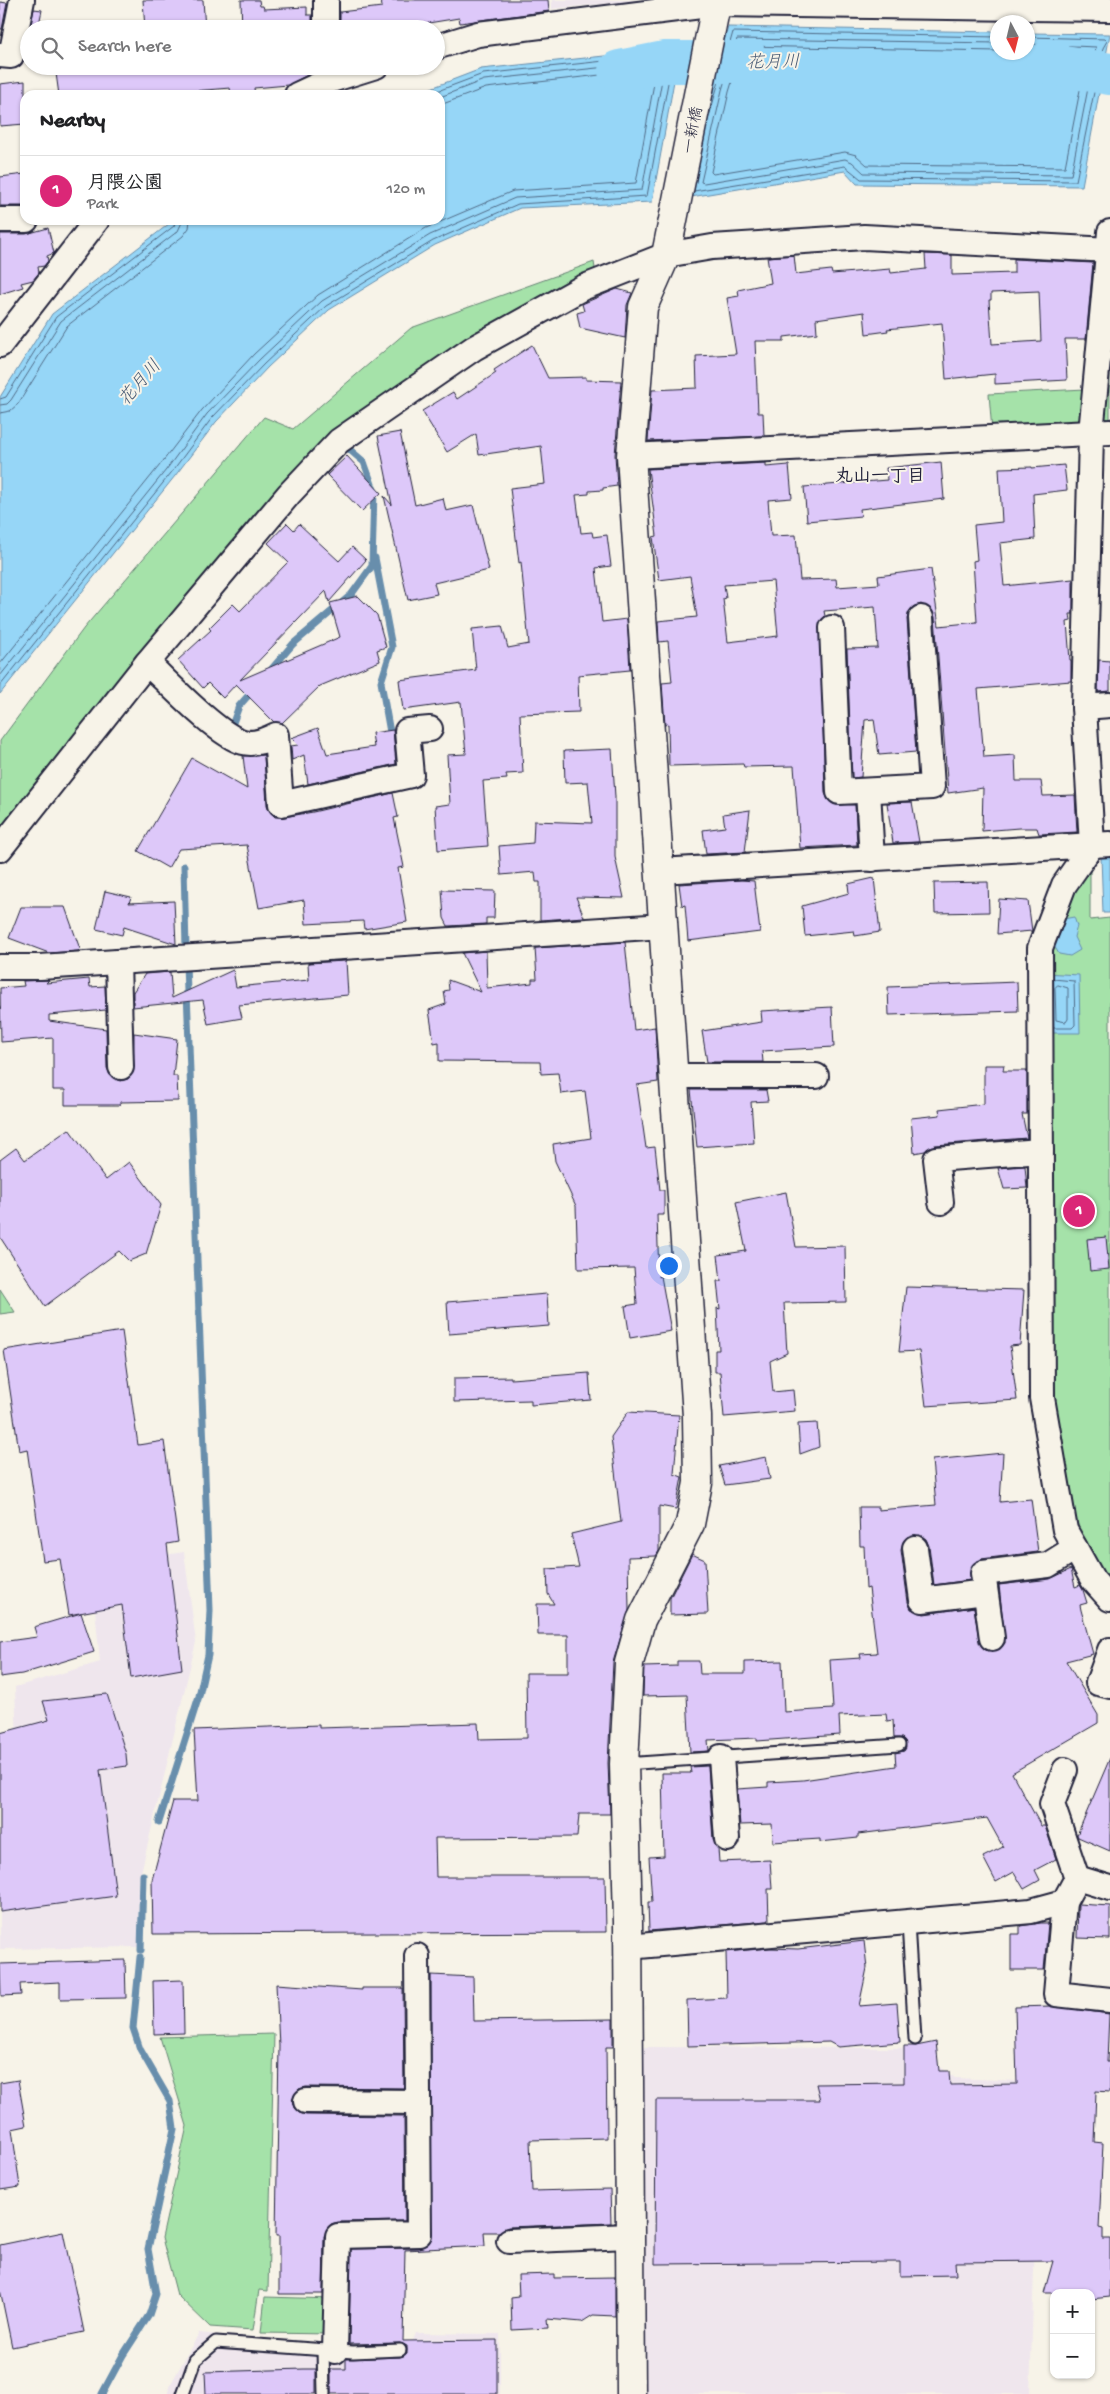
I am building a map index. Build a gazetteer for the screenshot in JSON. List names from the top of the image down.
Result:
{
  "streets": {
    "street": ["一新橋"]
  },
  "districts": ["丸山一丁目"],
  "water": ["花月川"],
  "north": "bottom",
  "page": {
    "search": "Search here",
    "heading": "Nearby",
    "list": [
      {
        "mark": "1",
        "name": "月隈公園",
        "note": "Park",
        "value": "120 m"
      }
    ],
    "pins": "1",
    "map_buttons": ["+", "−"]
  }
}
